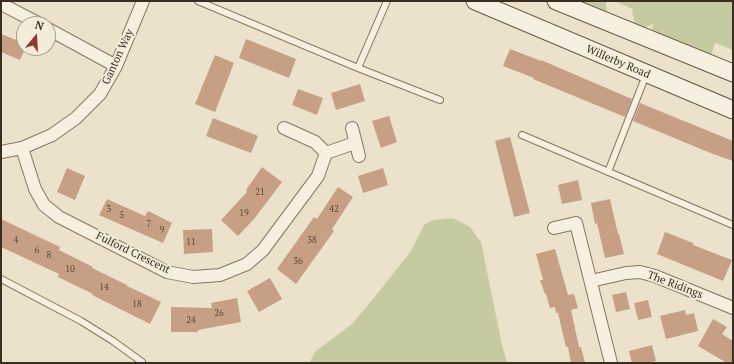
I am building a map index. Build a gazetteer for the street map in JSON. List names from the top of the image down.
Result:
{
  "streets": {
    "street": [
      "Ganton Way",
      "Willerby Road",
      "Fulford Crescent",
      "The Ridings"
    ]
  },
  "crossings": [
    ["Ganton Way", "Fulford Crescent"]
  ],
  "house_numbers": [
    "21",
    "3",
    "42",
    "19",
    "5",
    "7",
    "9",
    "4",
    "38",
    "11",
    "6",
    "8",
    "36",
    "10",
    "14",
    "18",
    "26",
    "24"
  ],
  "north": "top"
}
